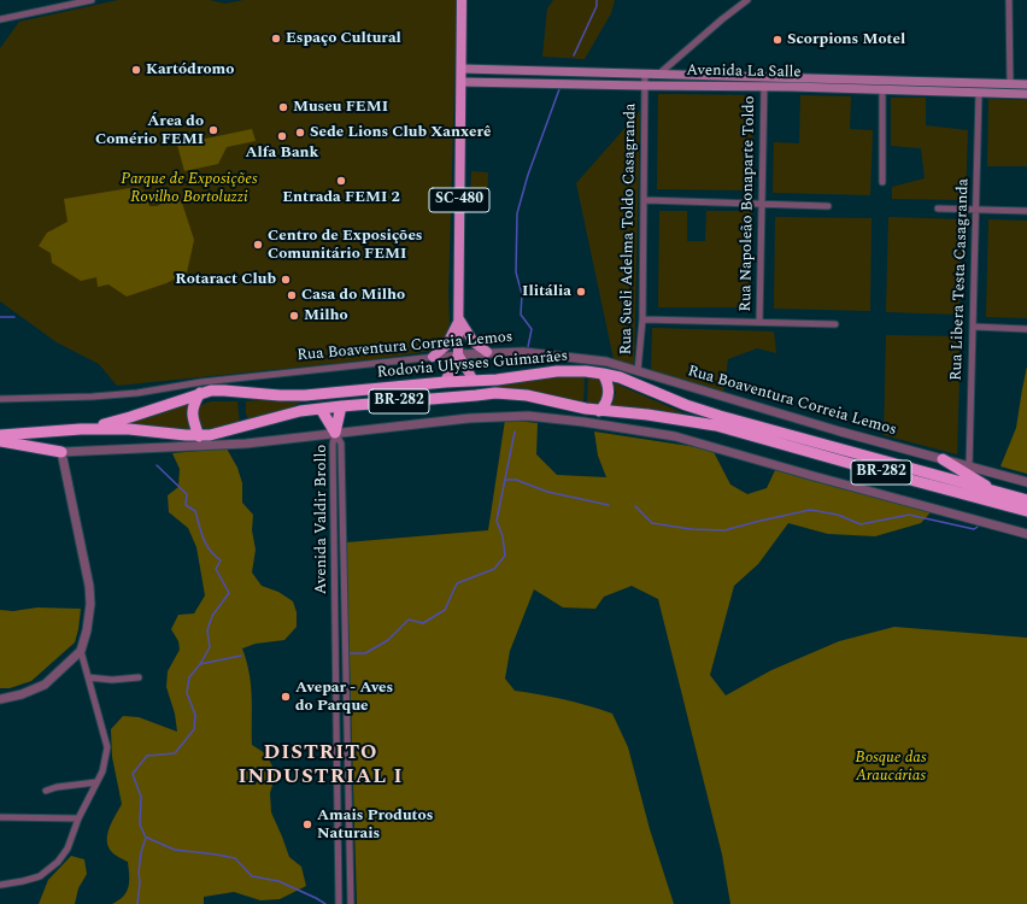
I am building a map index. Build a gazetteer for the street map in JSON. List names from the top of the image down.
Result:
{
  "streets": {
    "highway": ["Rodovia Ulysses Guimarães", "BR-282"],
    "main road": ["Avenida La Salle", "SC-480"],
    "street": [
      "Rua Napoleão Bonaparte Toldo",
      "Rua Sueli Adelma Toldo Casagranda",
      "Rua Libera Testa Casagranda",
      "Rua Boaventura Correia Lemos",
      "Avenida Valdir Brollo"
    ]
  },
  "crossings": [
    ["Avenida La Salle", "SC-480"],
    ["Avenida La Salle", "Rua Napoleão Bonaparte Toldo"],
    ["Avenida La Salle", "Rua Sueli Adelma Toldo Casagranda"],
    ["Avenida La Salle", "Rua Libera Testa Casagranda"],
    ["SC-480", "Rua Boaventura Correia Lemos"],
    ["SC-480", "Rodovia Ulysses Guimarães"],
    ["Rua Sueli Adelma Toldo Casagranda", "Rua Boaventura Correia Lemos"],
    ["Rua Libera Testa Casagranda", "Rua Boaventura Correia Lemos"]
  ],
  "districts": ["DISTRITO INDUSTRIAL I"],
  "parks": ["Parque de Exposições Rovilho Bortoluzzi", "Bosque das Araucárias"],
  "places": [
    "Espaço Cultural",
    "Scorpions Motel",
    "Kartódromo",
    "Museu FEMI",
    "Área do Comério FEMI",
    "Sede Lions Club Xanxerê",
    "Alfa Bank",
    "Entrada FEMI 2",
    "Centro de Exposições Comunitário FEMI",
    "Rotaract Club",
    "Ilitália",
    "Casa do Milho",
    "Milho",
    "Avepar - Aves do Parque",
    "Amais Produtos Naturais"
  ]
}
